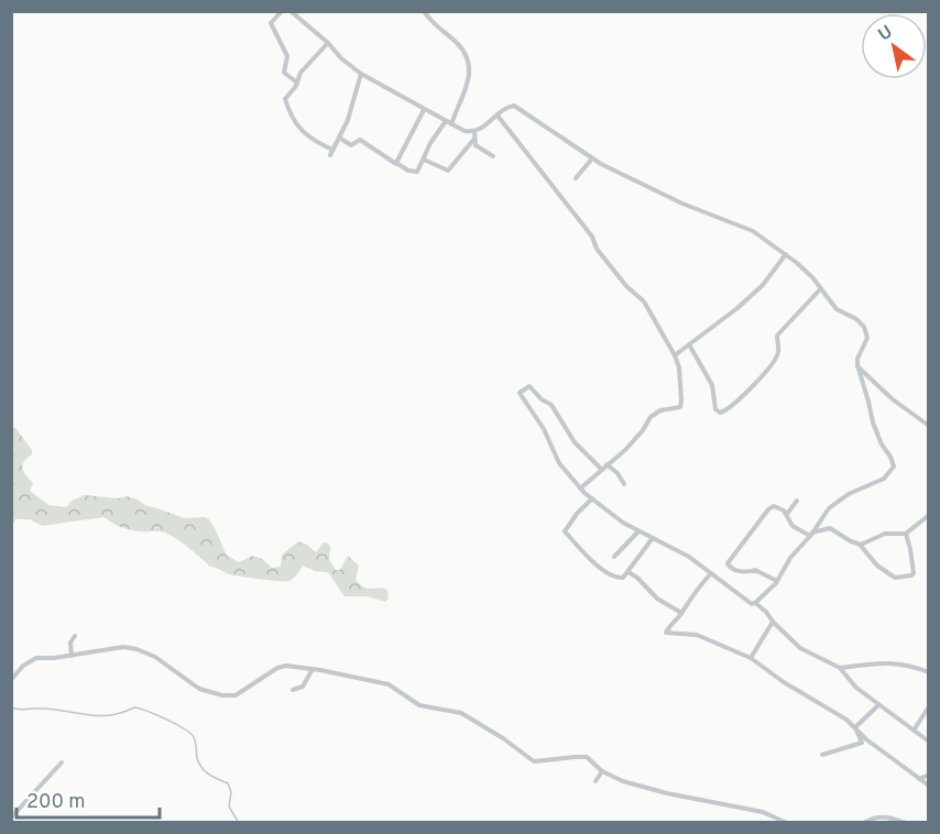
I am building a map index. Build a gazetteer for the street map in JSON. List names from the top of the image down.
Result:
{
  "scale_bar": "200 m",
  "north": "top left"
}
